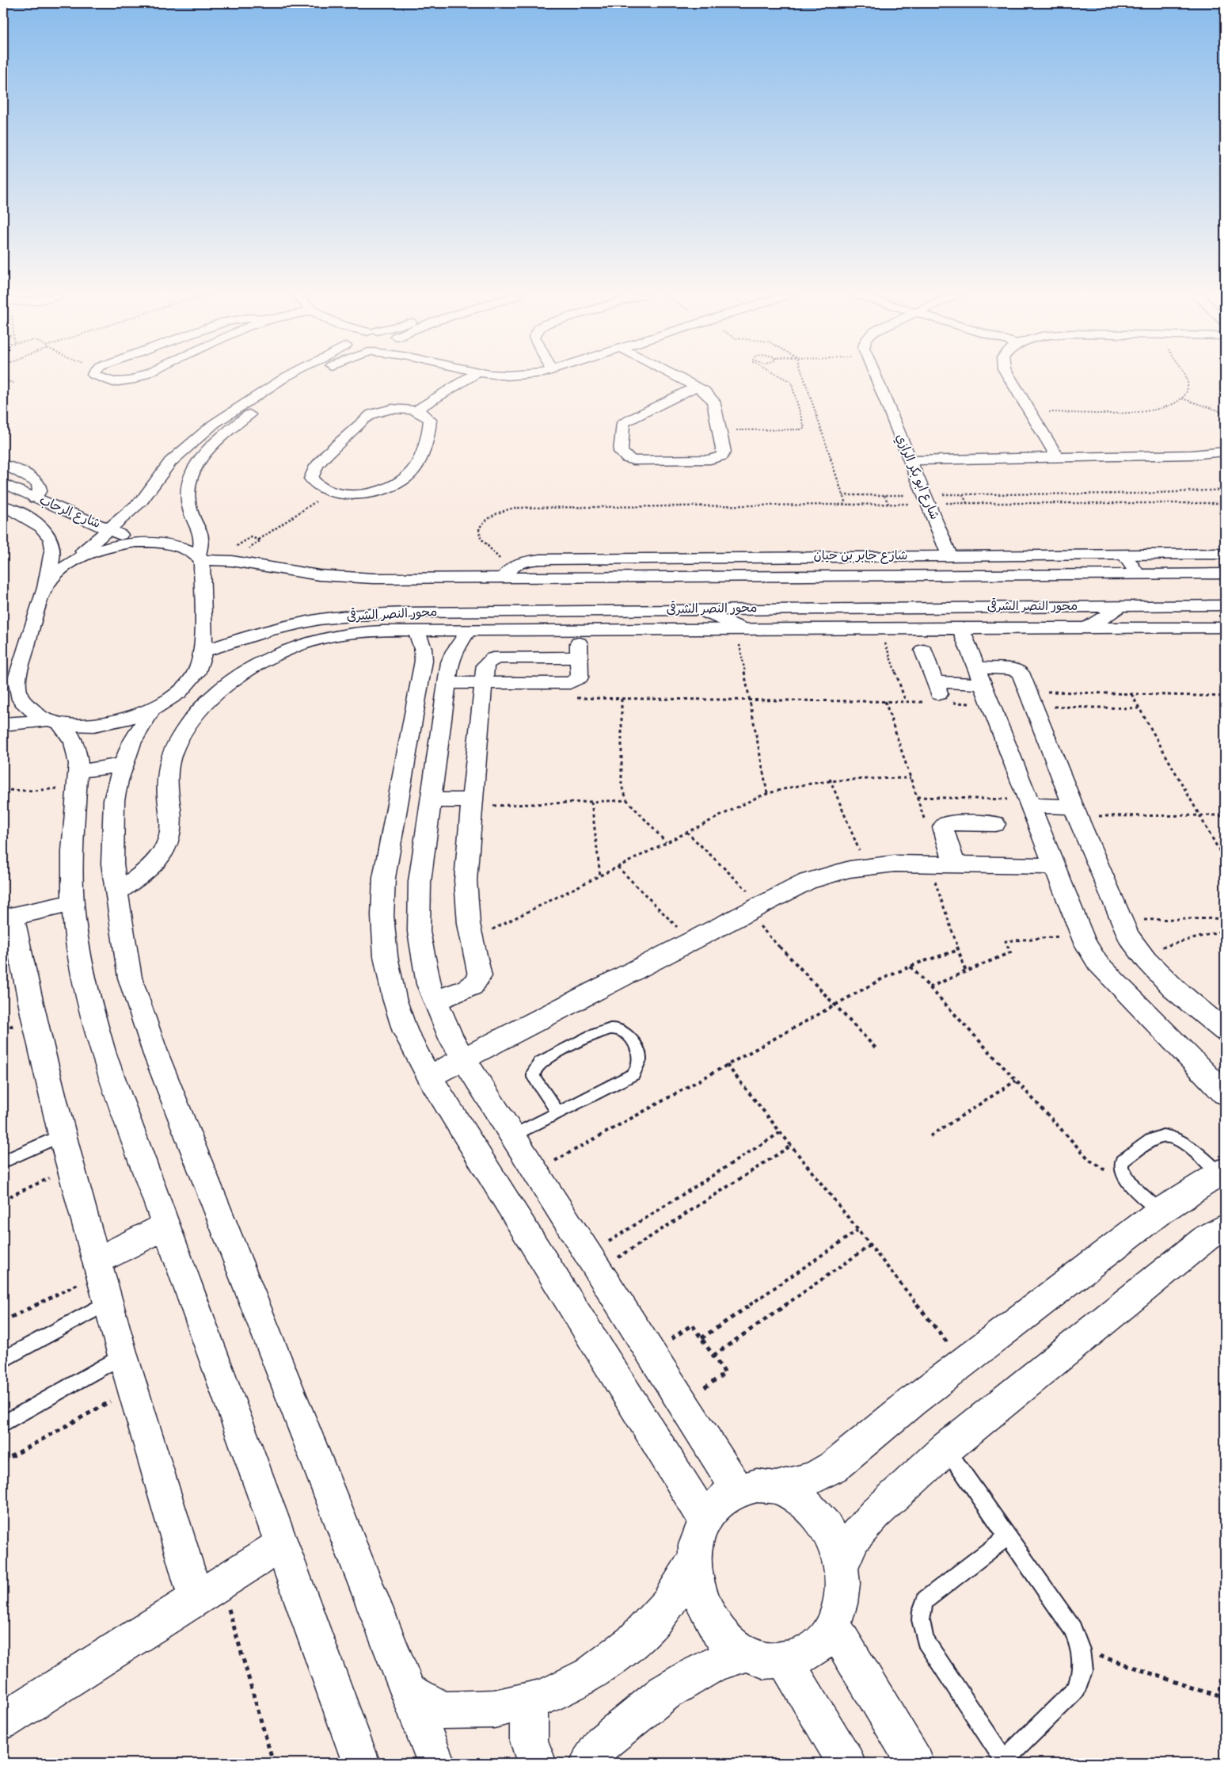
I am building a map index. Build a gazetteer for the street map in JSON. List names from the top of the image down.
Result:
{
  "streets": {
    "street": [
      "شارع ابو بكر الرازي",
      "شارع الرحاب",
      "شارع جابر بن حيان",
      "محور النصر الشرقى"
    ]
  },
  "crossings": [
    ["شارع ابو بكر الرازي", "شارع جابر بن حيان"]
  ]
}
